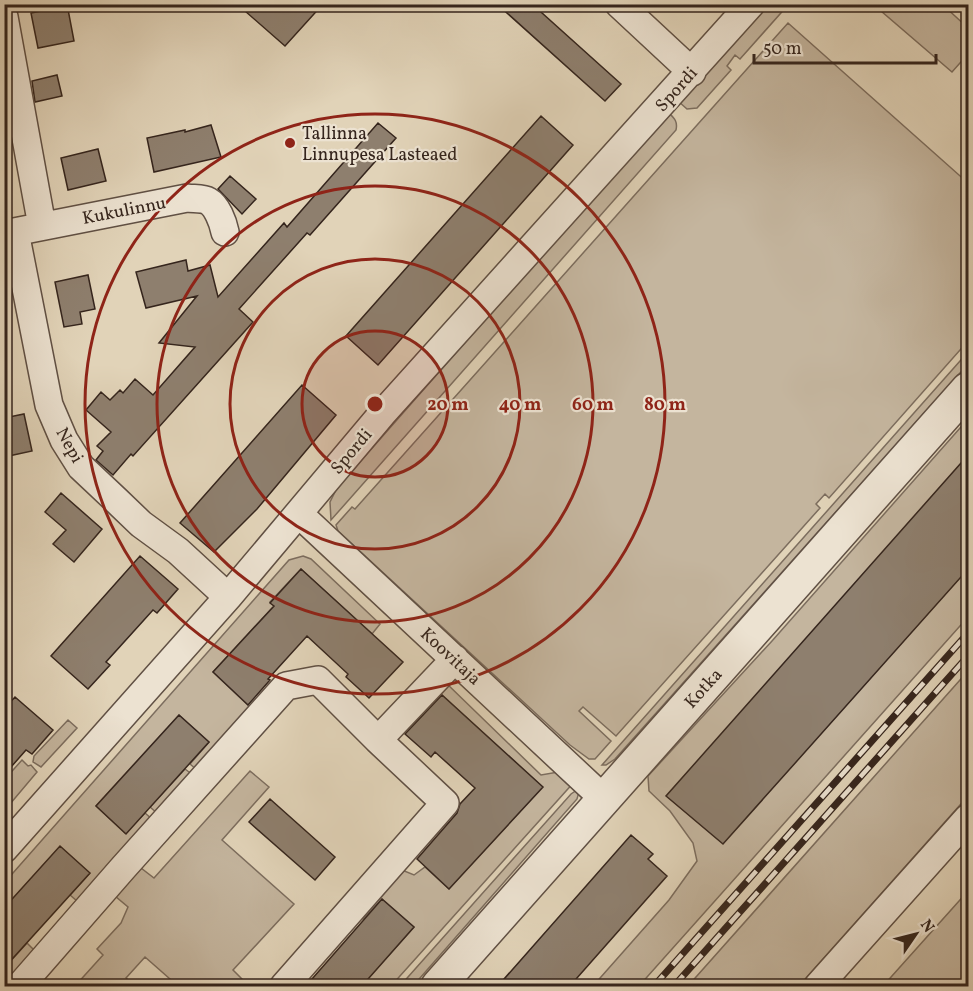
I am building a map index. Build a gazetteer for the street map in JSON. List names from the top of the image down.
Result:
{
  "streets": {
    "street": [
      "Spordi",
      "Kukulinnu",
      "Nepi",
      "Koovitaja",
      "Kotka"
    ]
  },
  "crossings": [
    ["Spordi", "Nepi"],
    ["Spordi", "Koovitaja"],
    ["Kukulinnu", "Nepi"],
    ["Koovitaja", "Kotka"]
  ],
  "places": ["Tallinna Linnupesa Lasteaed"],
  "scale_bar": "50 m",
  "north": "top right",
  "rings": [
    "20 m",
    "40 m",
    "60 m",
    "80 m"
  ]
}
